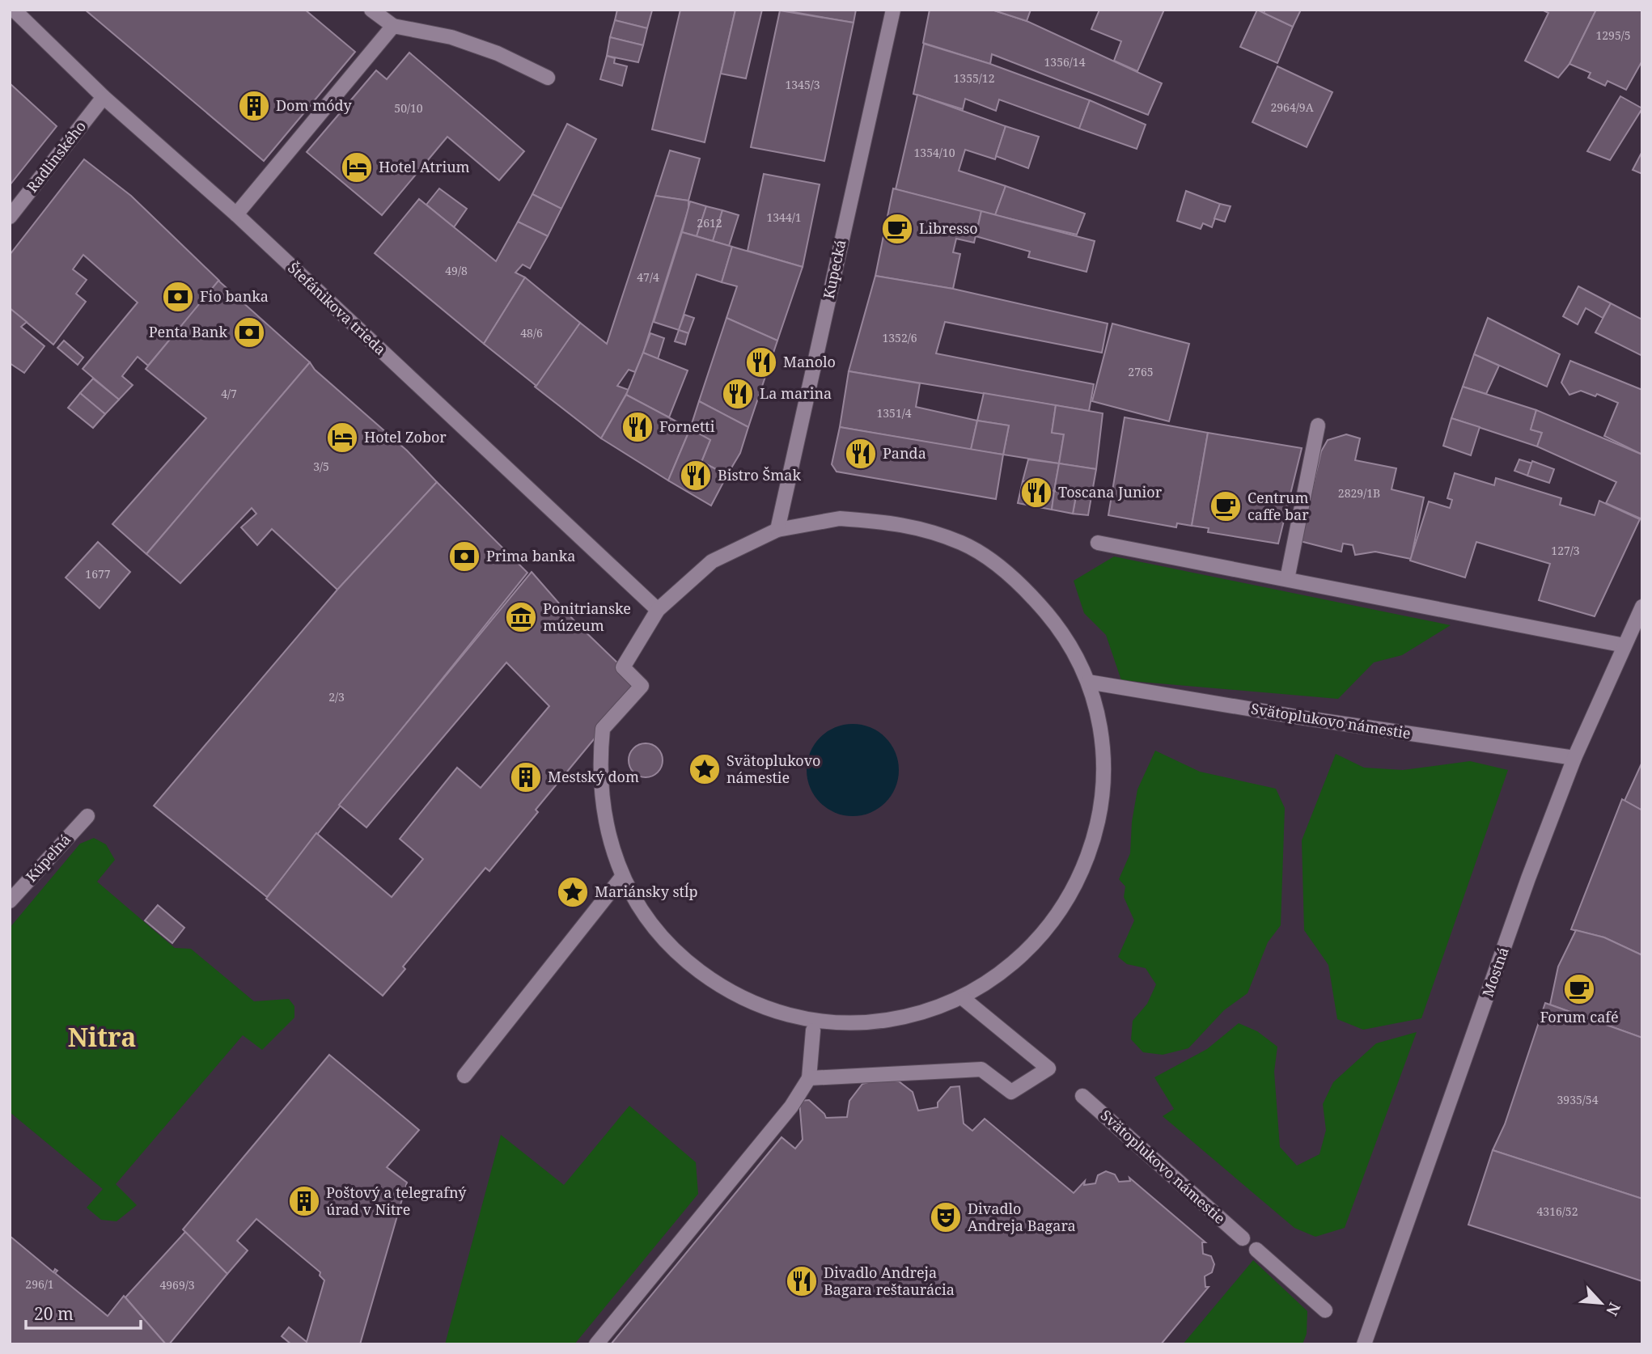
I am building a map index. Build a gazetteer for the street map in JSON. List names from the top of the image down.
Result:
{
  "streets": {
    "street": [
      "Radlinského",
      "Kupecká",
      "Štefánikova trieda",
      "Svätoplukovo námestie",
      "Kúpeľná",
      "Mostná"
    ]
  },
  "crossings": [
    ["Radlinského", "Štefánikova trieda"],
    ["Svätoplukovo námestie", "Mostná"]
  ],
  "districts": ["Nitra"],
  "places": {
    "building": ["Dom módy", "Mestský dom", "Poštový a telegrafný úrad v Nitre"],
    "hotel": ["Hotel Atrium", "Hotel Zobor"],
    "cafe": ["Libresso", "Centrum caffe bar", "Forum café"],
    "bank": ["Fio banka", "Penta Bank", "Prima banka"],
    "restaurant": [
      "Manolo",
      "La marina",
      "Fornetti",
      "Panda",
      "Bistro Šmak",
      "Toscana Junior",
      "Divadlo Andreja Bagara reštaurácia"
    ],
    "museum": ["Ponitrianske múzeum"],
    "place": ["Svätoplukovo námestie", "Mariánsky stĺp"],
    "theatre": ["Divadlo Andreja Bagara"]
  },
  "house_numbers": [
    "1295/5",
    "1356/14",
    "1355/12",
    "1345/3",
    "2964/9A",
    "50/10",
    "1354/10",
    "1344/1",
    "2612",
    "49/8",
    "47/4",
    "48/6",
    "1352/6",
    "2765",
    "4/7",
    "1351/4",
    "3/5",
    "2829/1B",
    "127/3",
    "1677",
    "2/3",
    "3935/54",
    "4316/52",
    "296/1",
    "4969/3"
  ],
  "scale_bar": "20 m",
  "north": "bottom right"
}
